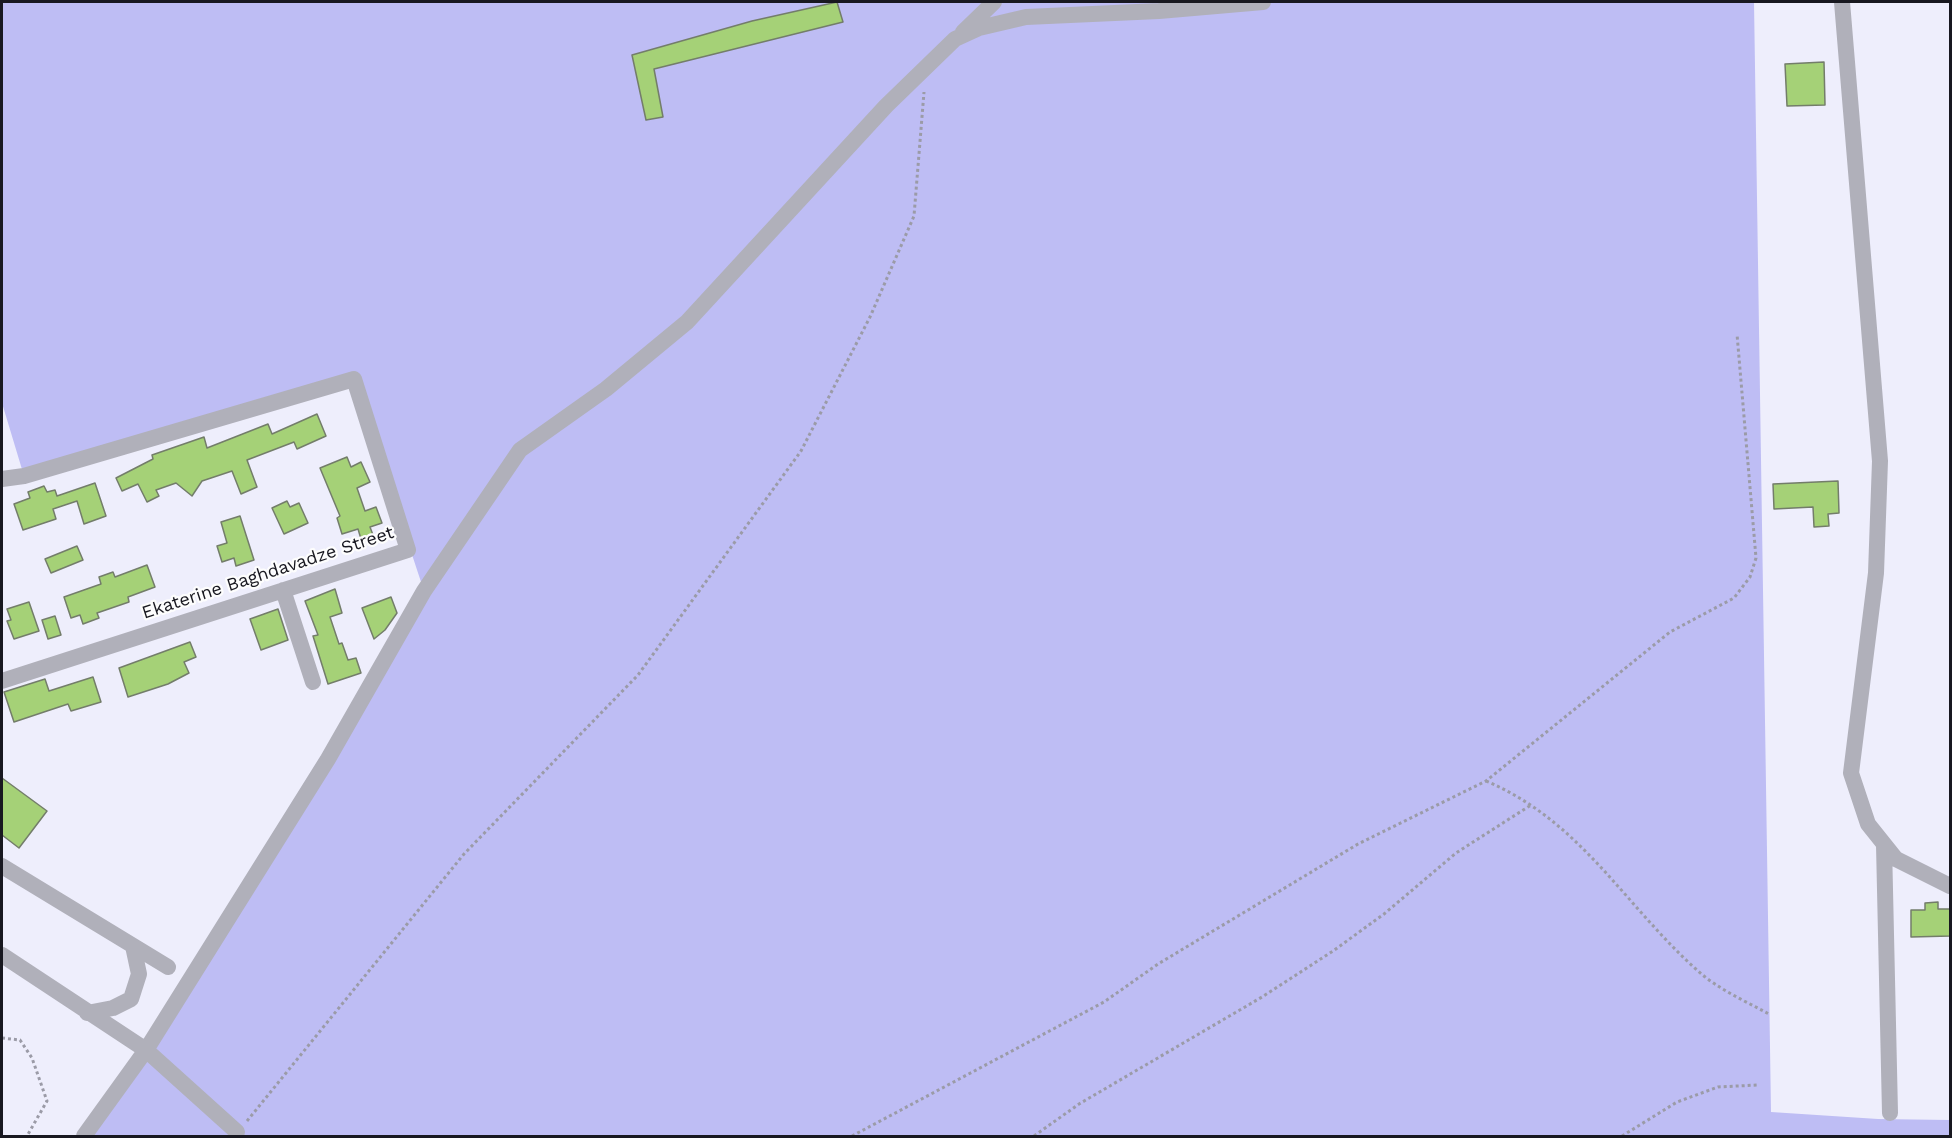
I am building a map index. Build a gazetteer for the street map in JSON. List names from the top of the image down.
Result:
{
  "streets": {
    "street": ["Ekaterine Baghdavadze Street"]
  }
}
